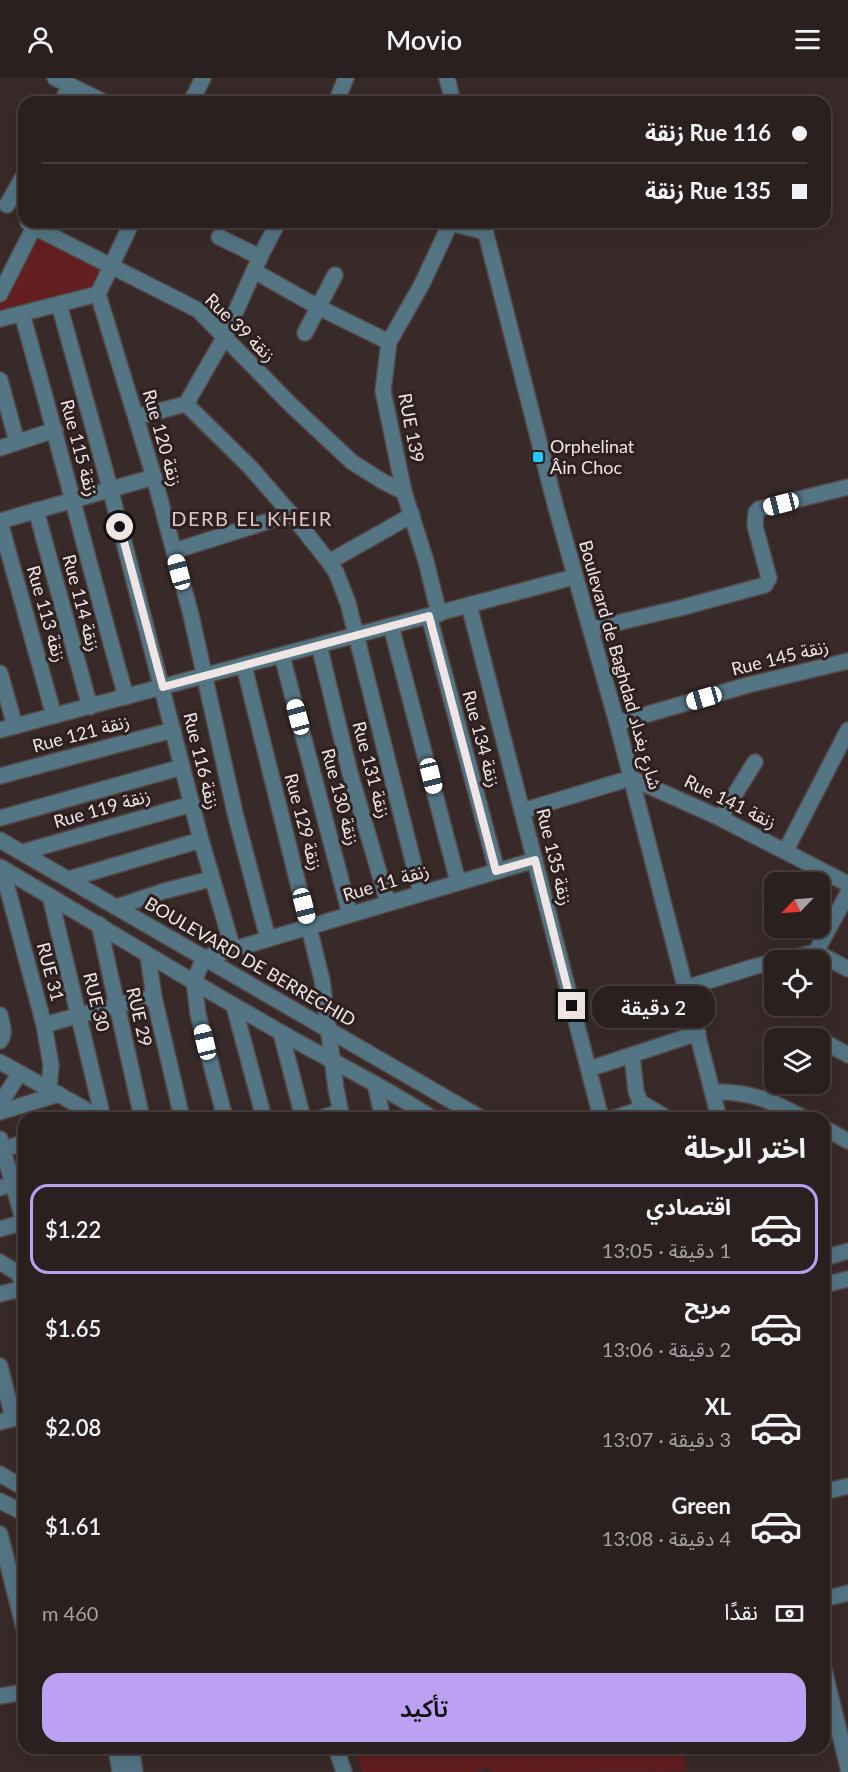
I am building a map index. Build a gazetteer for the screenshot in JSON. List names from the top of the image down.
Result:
{
  "streets": {
    "street": [
      "Rue 39 زنقة",
      "RUE 139",
      "Rue 120 زنقة",
      "Rue 115 زنقة",
      "Rue 114 زنقة",
      "Rue 113 زنقة",
      "Rue 145 زنقة",
      "Boulevard de Baghdad شارع بغداد",
      "Rue 121 زنقة",
      "Rue 134 زنقة",
      "Rue 116 زنقة",
      "Rue 131 زنقة",
      "Rue 130 زنقة",
      "Rue 141 زنقة",
      "Rue 119 زنقة",
      "Rue 129 زنقة",
      "Rue 135 زنقة",
      "Rue 11 زنقة",
      "BOULEVARD DE BERRECHID",
      "RUE 31",
      "RUE 30",
      "RUE 29"
    ]
  },
  "crossings": [
    ["Rue 39 زنقة", "RUE 139"],
    ["RUE 139", "Rue 134 زنقة"],
    ["Rue 120 زنقة", "Rue 11 زنقة"],
    ["Rue 145 زنقة", "Boulevard de Baghdad شارع بغداد"],
    ["Boulevard de Baghdad شارع بغداد", "Rue 141 زنقة"],
    ["Rue 121 زنقة", "Rue 116 زنقة"],
    ["Rue 134 زنقة", "Rue 11 زنقة"],
    ["Rue 116 زنقة", "Rue 119 زنقة"],
    ["Rue 116 زنقة", "Rue 11 زنقة"],
    ["Rue 131 زنقة", "Rue 11 زنقة"],
    ["Rue 130 زنقة", "Rue 11 زنقة"],
    ["Rue 119 زنقة", "BOULEVARD DE BERRECHID"],
    ["Rue 129 زنقة", "Rue 11 زنقة"],
    ["Rue 129 زنقة", "BOULEVARD DE BERRECHID"],
    ["Rue 135 زنقة", "Rue 11 زنقة"],
    ["Rue 11 زنقة", "BOULEVARD DE BERRECHID"]
  ],
  "districts": ["DERB EL KHEIR"],
  "places": {
    "transit": ["Orphelinat Âin Choc"]
  },
  "north": "bottom left",
  "page": {
    "header": "Movio",
    "banner": ["Rue 116 زنقة", "Rue 135 زنقة"],
    "bubble": "2 دقيقة",
    "heading": "اختر الرحلة",
    "list": [
      {
        "name": "اقتصادي",
        "note": "1 دقيقة · 13:05",
        "value": "$1.22"
      },
      {
        "name": "مريح",
        "note": "2 دقيقة · 13:06",
        "value": "$1.65"
      },
      {
        "name": "XL",
        "note": "3 دقيقة · 13:07",
        "value": "$2.08"
      },
      {
        "name": "Green",
        "note": "4 دقيقة · 13:08",
        "value": "$1.61"
      }
    ],
    "pay": ["نقدًا", "460 m"],
    "buttons": "تأكيد"
  }
}
